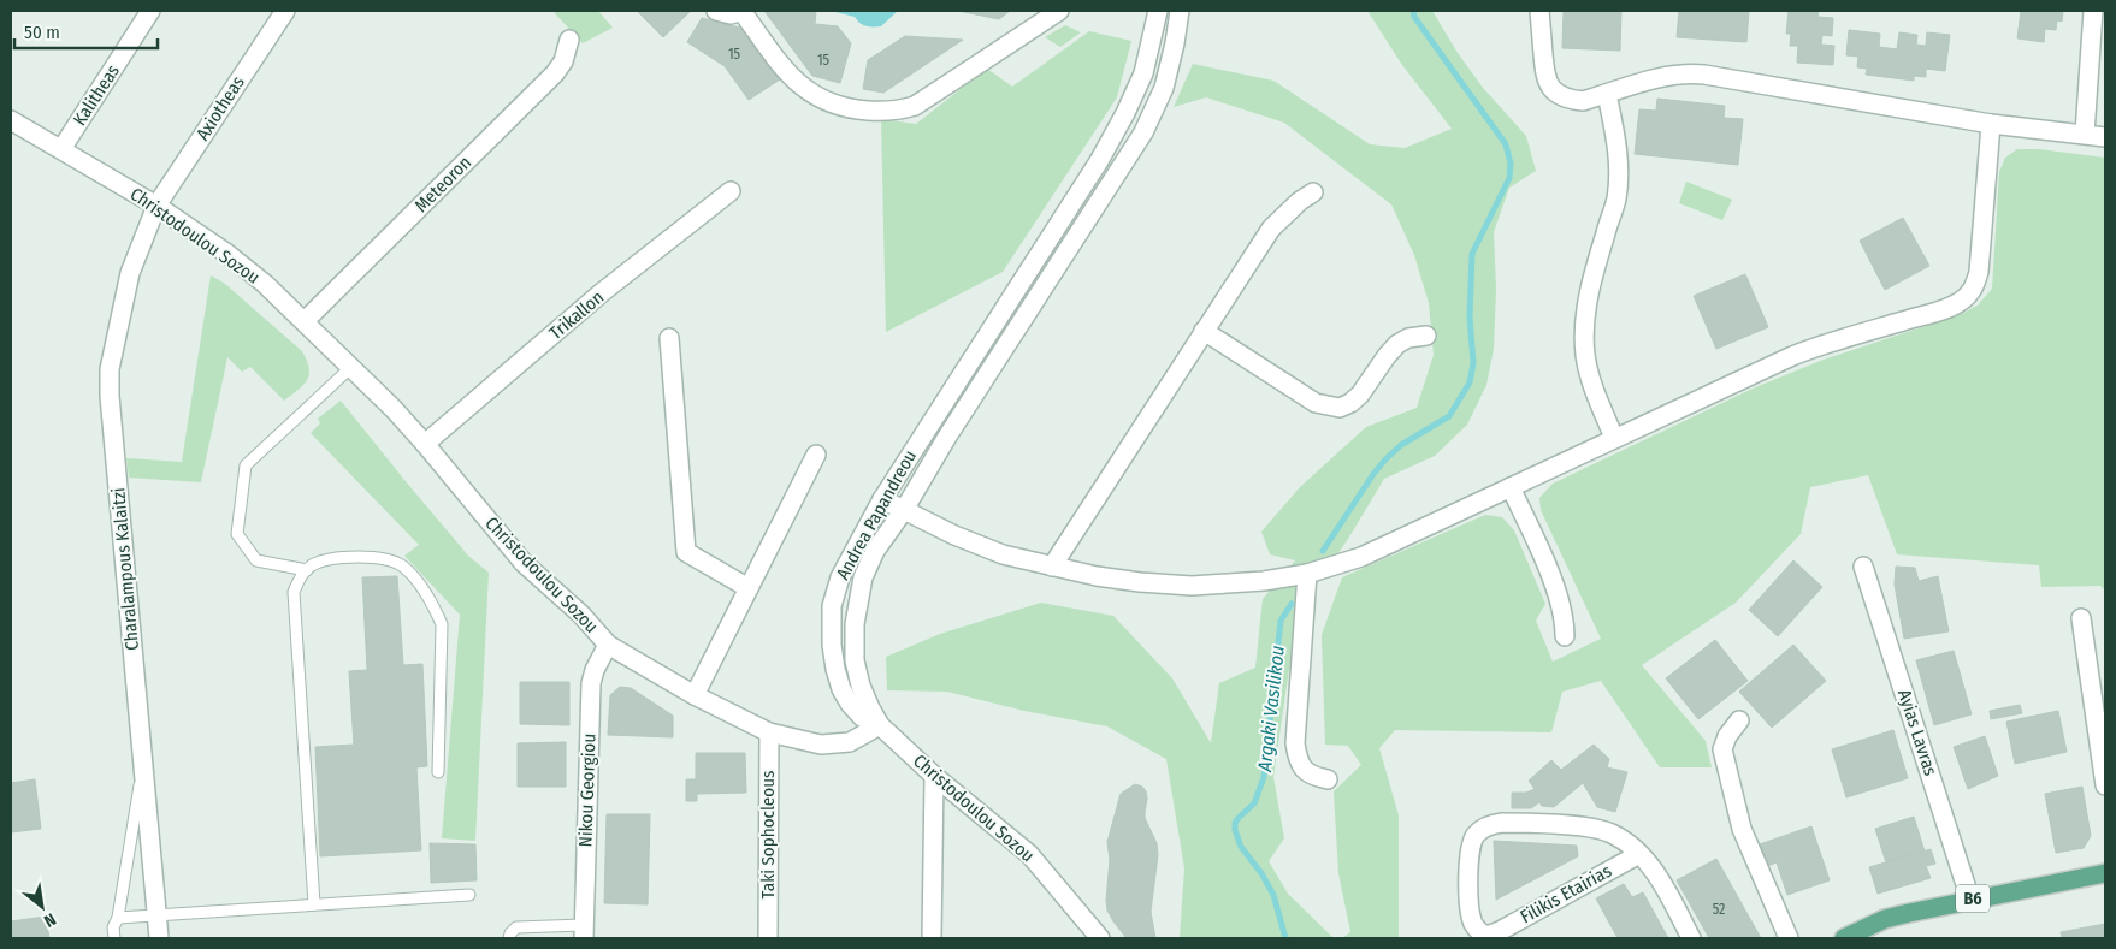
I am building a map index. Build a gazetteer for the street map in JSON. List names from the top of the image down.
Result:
{
  "streets": {
    "main road": ["B6"],
    "street": [
      "Kalitheas",
      "Axiotheas",
      "Meteoron",
      "Christodoulou Sozou",
      "Trikallon",
      "Andrea Papandreou",
      "Charalampous Kalaitzi",
      "Ayias Lavras",
      "Nikou Georgiou",
      "Taki Sophocleous",
      "Filikis Etairias"
    ]
  },
  "crossings": [
    ["Kalitheas", "Christodoulou Sozou"],
    ["Axiotheas", "Christodoulou Sozou"],
    ["Axiotheas", "Charalampous Kalaitzi"],
    ["Meteoron", "Christodoulou Sozou"],
    ["Christodoulou Sozou", "Trikallon"],
    ["Christodoulou Sozou", "Andrea Papandreou"],
    ["Christodoulou Sozou", "Charalampous Kalaitzi"],
    ["Christodoulou Sozou", "Nikou Georgiou"],
    ["Christodoulou Sozou", "Taki Sophocleous"],
    ["Ayias Lavras", "B6"]
  ],
  "water": ["Argaki Vasilikou"],
  "house_numbers": ["15", "15", "52"],
  "scale_bar": "50 m",
  "north": "bottom right"
}
